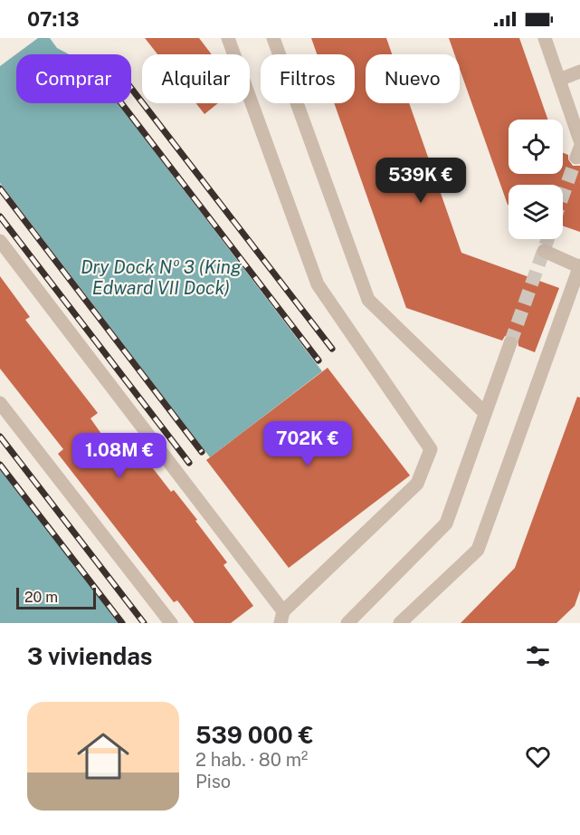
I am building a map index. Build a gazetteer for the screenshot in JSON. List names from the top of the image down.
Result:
{
  "water": ["Dry Dock № 3 (King Edward VII Dock)"],
  "scale_bar": "20 m",
  "page": {
    "status": "07:13",
    "chip": [
      "Comprar",
      "Alquilar",
      "Filtros",
      "Nuevo"
    ],
    "price": ["539K €", "702K €", "1.08M €"],
    "scale": "20 m",
    "heading": "3 viviendas",
    "list": [
      {
        "name": "539 000 €",
        "note": "2 hab. · 80 m² · Piso"
      }
    ]
  }
}
